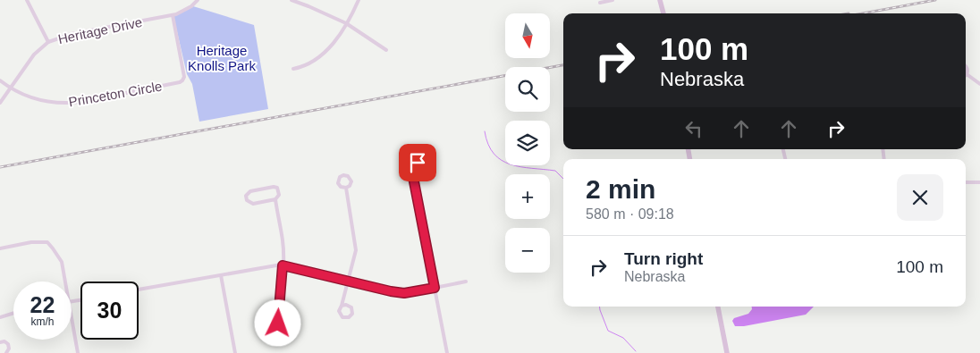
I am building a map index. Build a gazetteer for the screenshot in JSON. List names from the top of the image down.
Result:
{
  "streets": {
    "street": ["Heritage Drive", "Princeton Circle"]
  },
  "crossings": [
    ["Heritage Drive", "Princeton Circle"]
  ],
  "parks": ["Heritage Knolls Park"],
  "north": "bottom",
  "page": {
    "map_buttons": ["+", "−"],
    "turn": ["100 m", "Nebraska"],
    "heading": ["2 min", "580 m · 09:18"],
    "list": [
      {
        "name": "Turn right",
        "note": "Nebraska",
        "value": "100 m"
      }
    ],
    "speed": "22 km/h",
    "limit": "30"
  }
}
